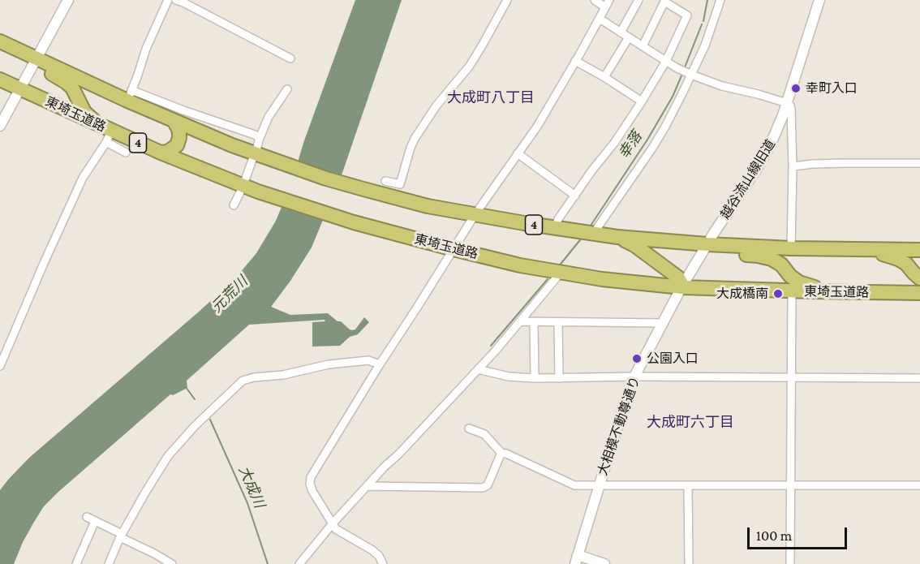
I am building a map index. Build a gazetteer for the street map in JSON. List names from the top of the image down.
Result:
{
  "streets": {
    "highway": ["東埼玉道路", "4"],
    "street": ["越谷流山線旧道", "大相模不動尊通り"]
  },
  "crossings": [
    ["東埼玉道路", "4"],
    ["東埼玉道路", "大相模不動尊通り"],
    ["4", "越谷流山線旧道"],
    ["4", "大相模不動尊通り"],
    ["越谷流山線旧道", "大相模不動尊通り"]
  ],
  "districts": ["大成町八丁目", "大成町六丁目"],
  "water": ["幸落", "元荒川", "大成川"],
  "places": ["幸町入口", "大成橋南", "公園入口"],
  "scale_bar": "100 m"
}
